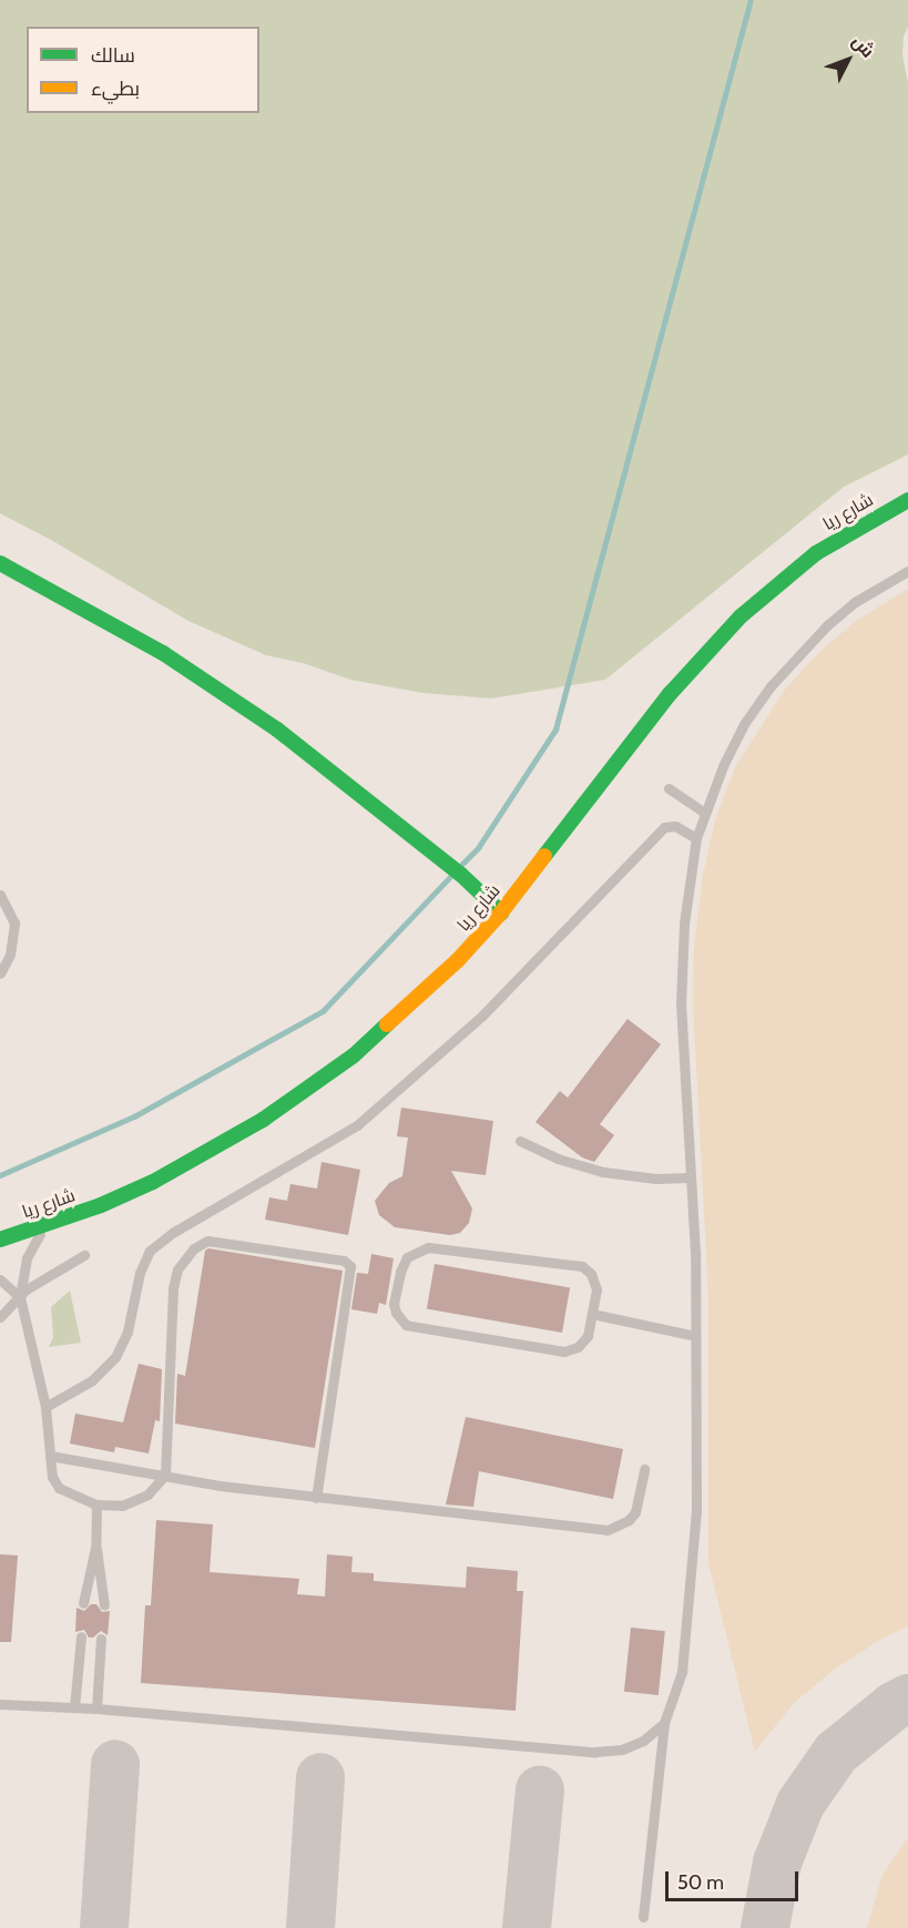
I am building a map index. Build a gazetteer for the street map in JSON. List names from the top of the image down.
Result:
{
  "streets": {
    "main road": ["شارع ريا"]
  },
  "legend": ["سالك", "بطيء"],
  "scale_bar": "50 m",
  "north": "top right"
}
